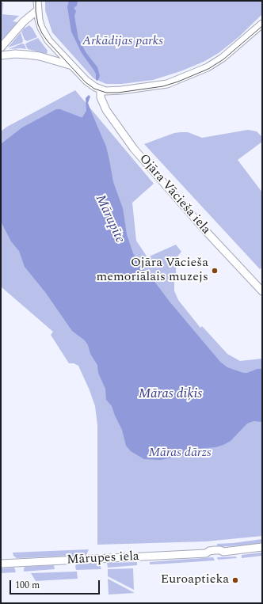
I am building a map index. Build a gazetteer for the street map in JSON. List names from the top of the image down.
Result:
{
  "streets": {
    "street": ["Ojāra Vācieša iela", "Mārupes iela"]
  },
  "water": ["Mārupīte", "Māras dīķis"],
  "parks": ["Arkādijas parks", "Māras dārzs"],
  "places": ["Ojāra Vācieša memoriālais muzejs", "Euroaptieka"],
  "scale_bar": "100 m"
}
